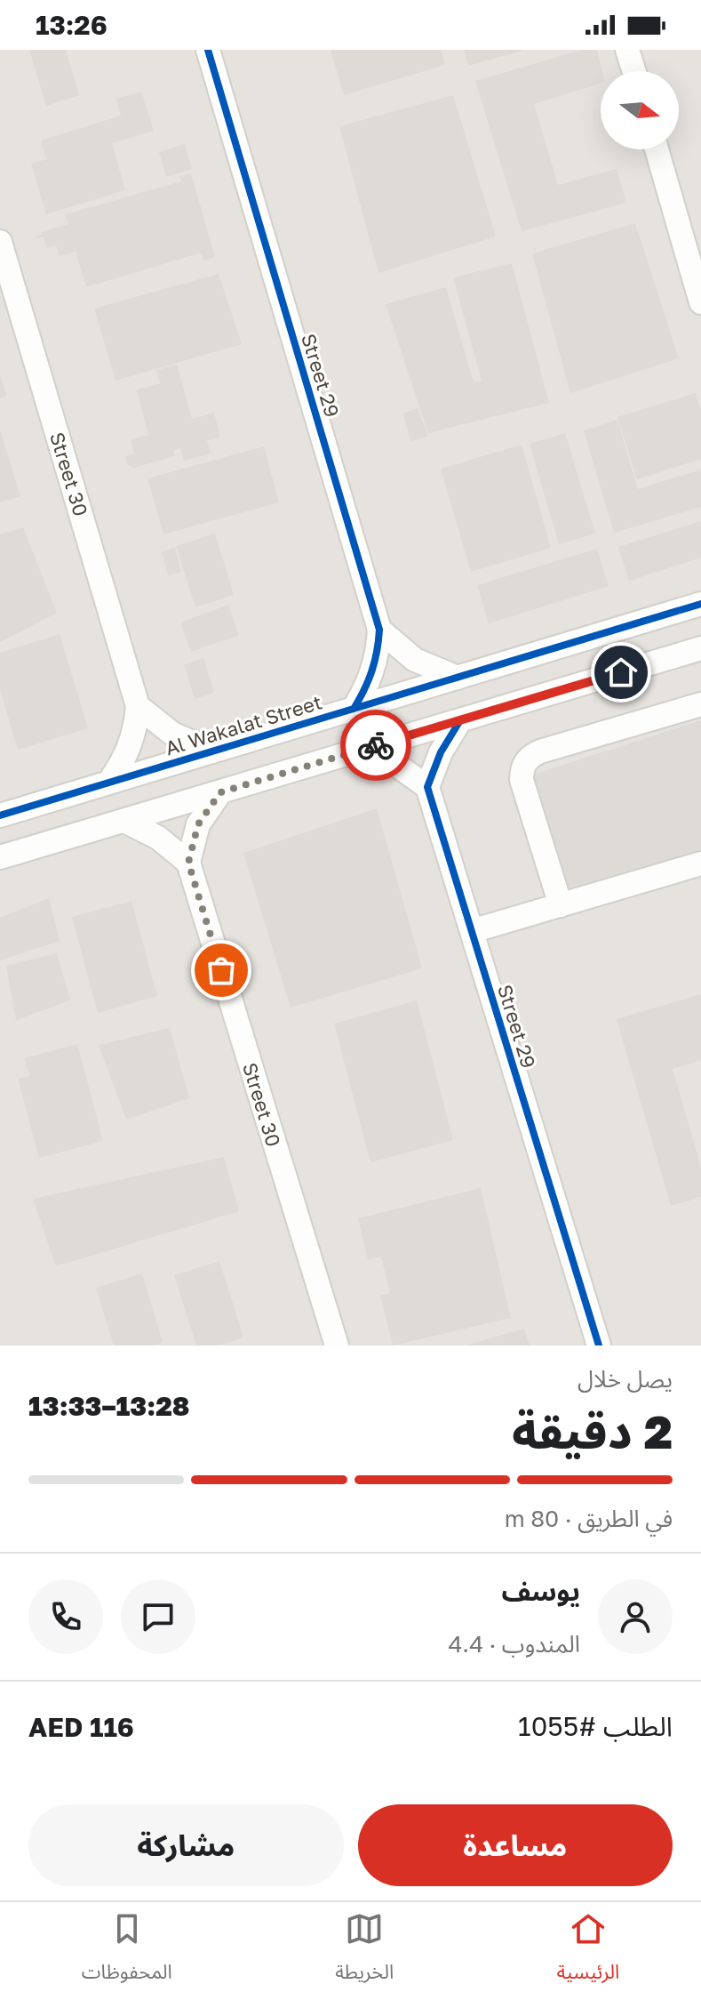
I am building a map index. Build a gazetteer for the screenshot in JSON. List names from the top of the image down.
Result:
{
  "streets": {
    "street": ["Street 29", "Street 30", "Al Wakalat Street"]
  },
  "crossings": [
    ["Street 29", "Al Wakalat Street"],
    ["Street 30", "Al Wakalat Street"]
  ],
  "north": "right",
  "page": {
    "status": "13:26",
    "heading": ["2 دقيقة", "يصل خلال", "13:28–13:33"],
    "panel": [
      "يوسف",
      "المندوب · 4.4",
      "الطلب #1055",
      "AED 116"
    ],
    "bar": "في الطريق · 80 m",
    "buttons": ["مساعدة", "مشاركة"],
    "tabs": ["الرئيسية", "الخريطة", "المحفوظات"]
  }
}
